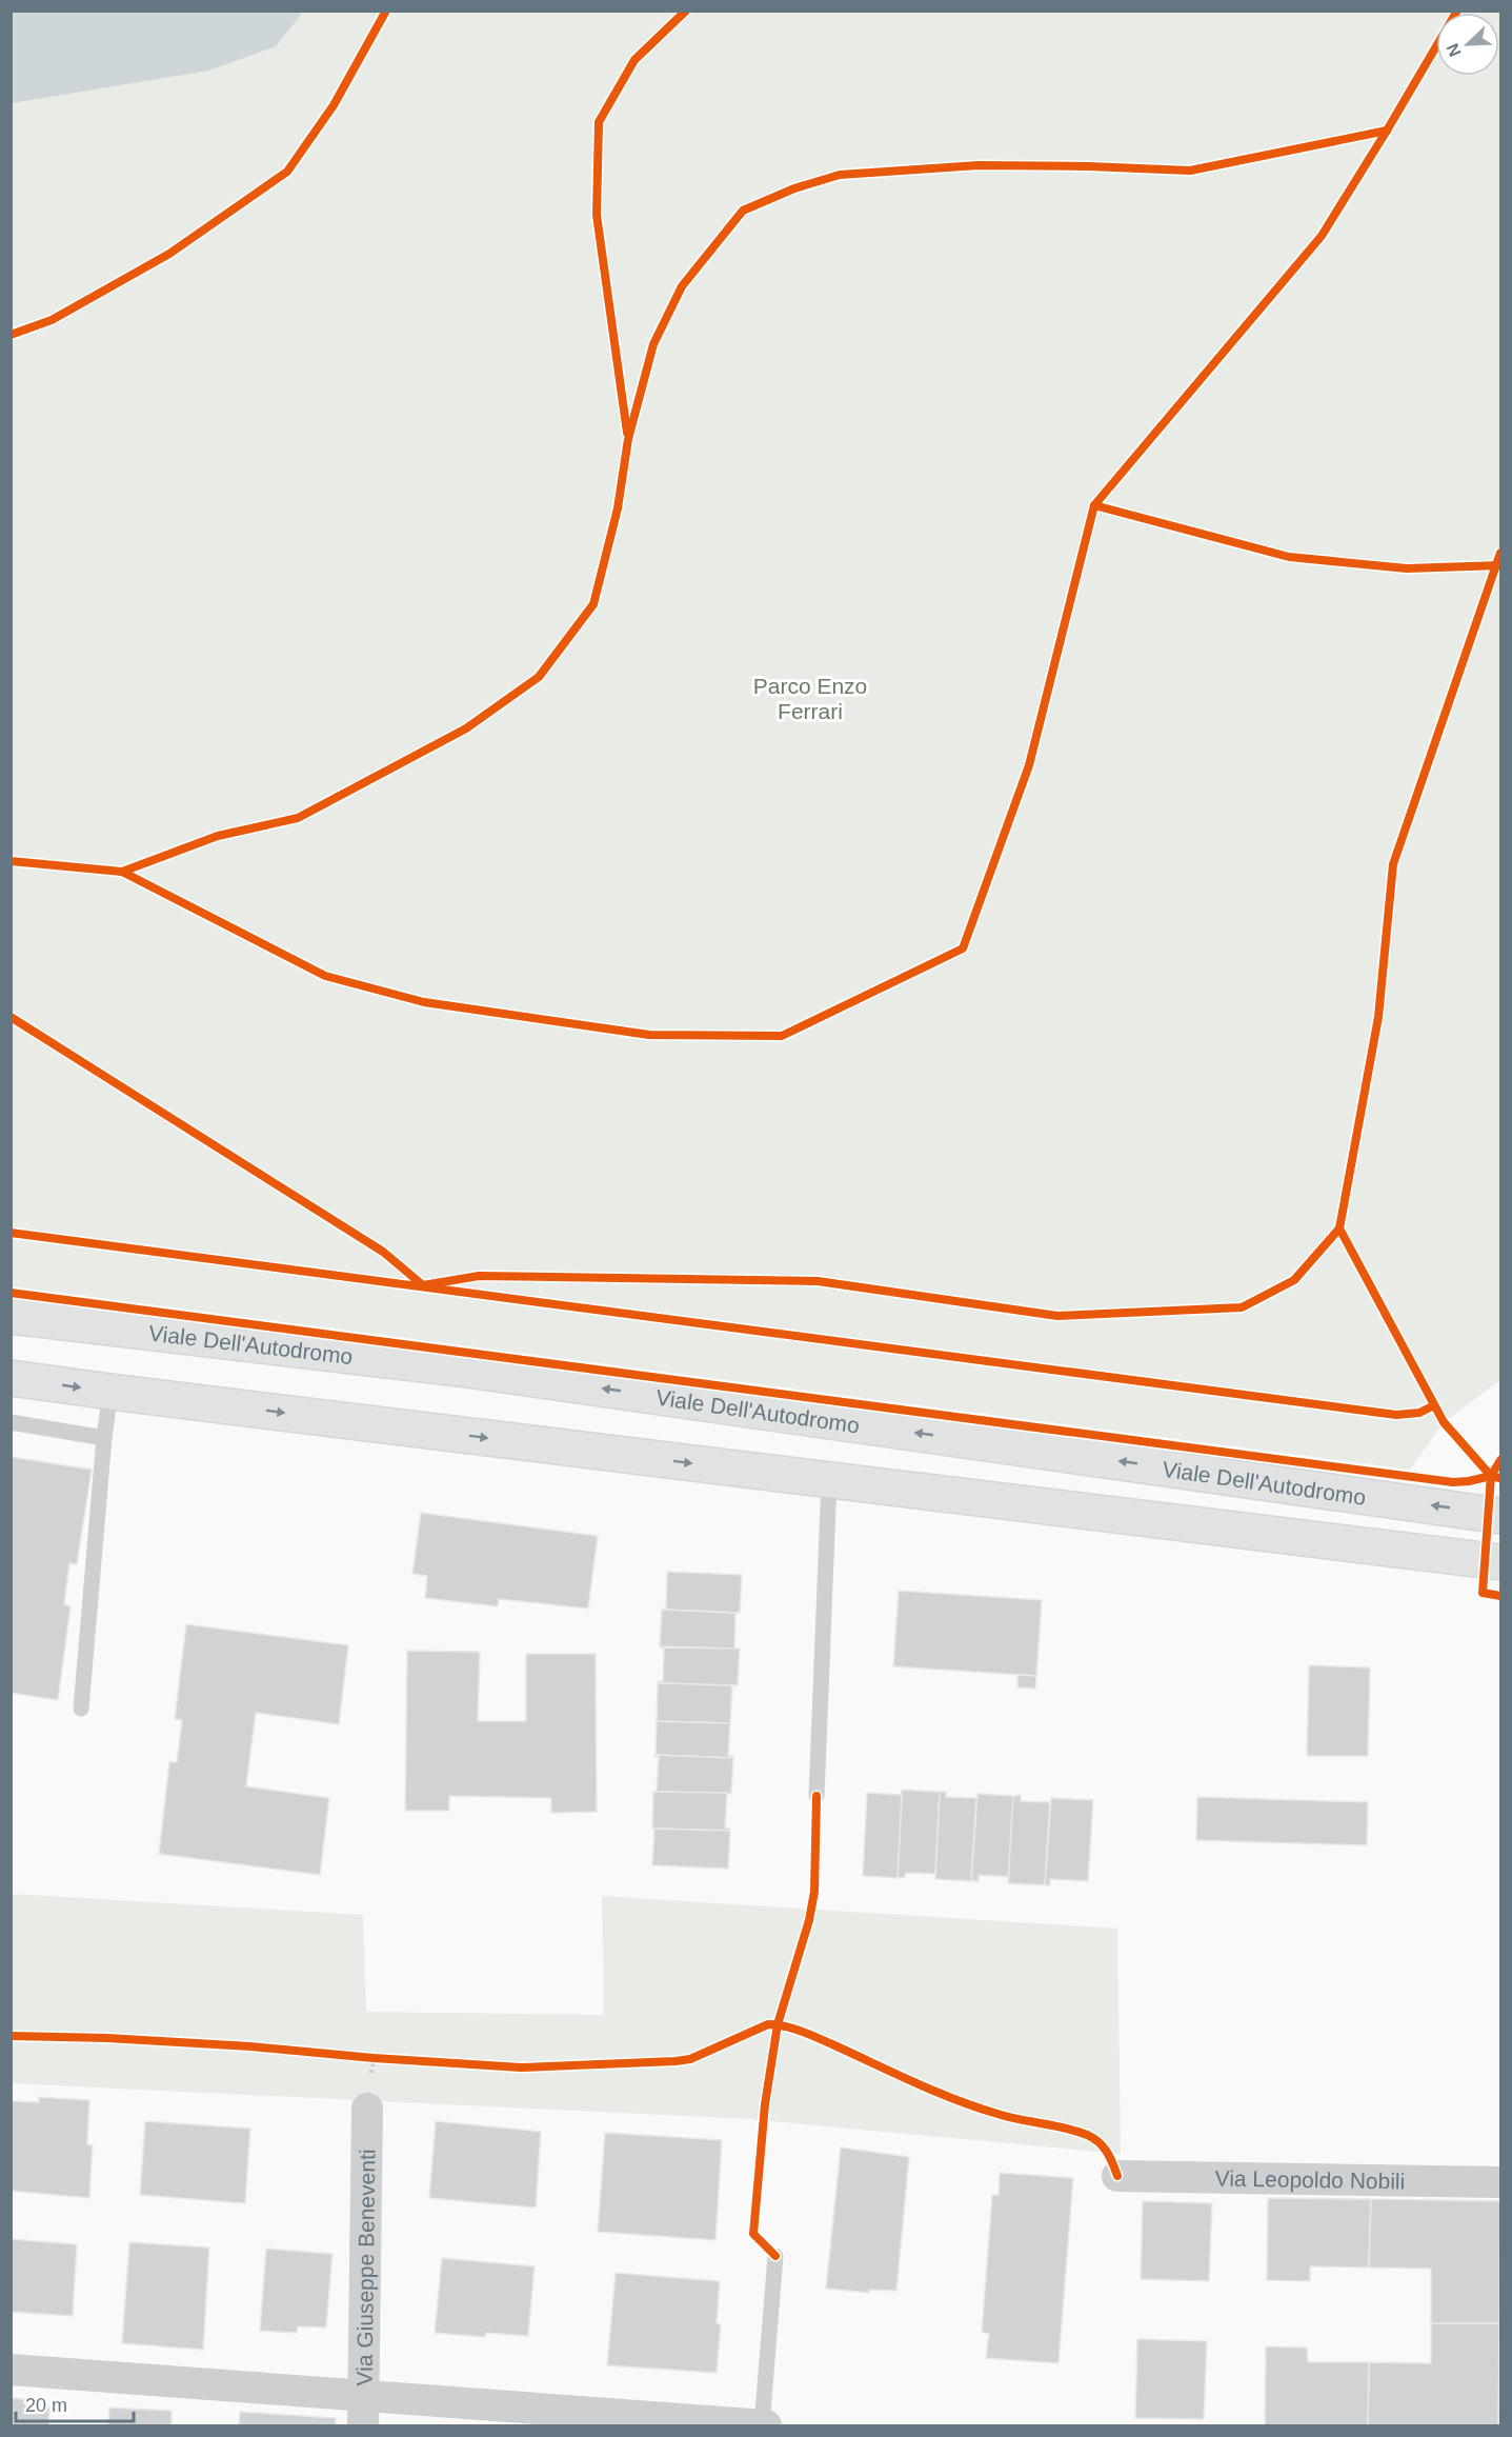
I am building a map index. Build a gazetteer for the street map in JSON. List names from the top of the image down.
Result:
{
  "streets": {
    "street": ["Viale Dell'Autodromo", "Via Leopoldo Nobili", "Via Giuseppe Beneventi"]
  },
  "parks": ["Parco Enzo Ferrari"],
  "scale_bar": "20 m",
  "north": "bottom left"
}
